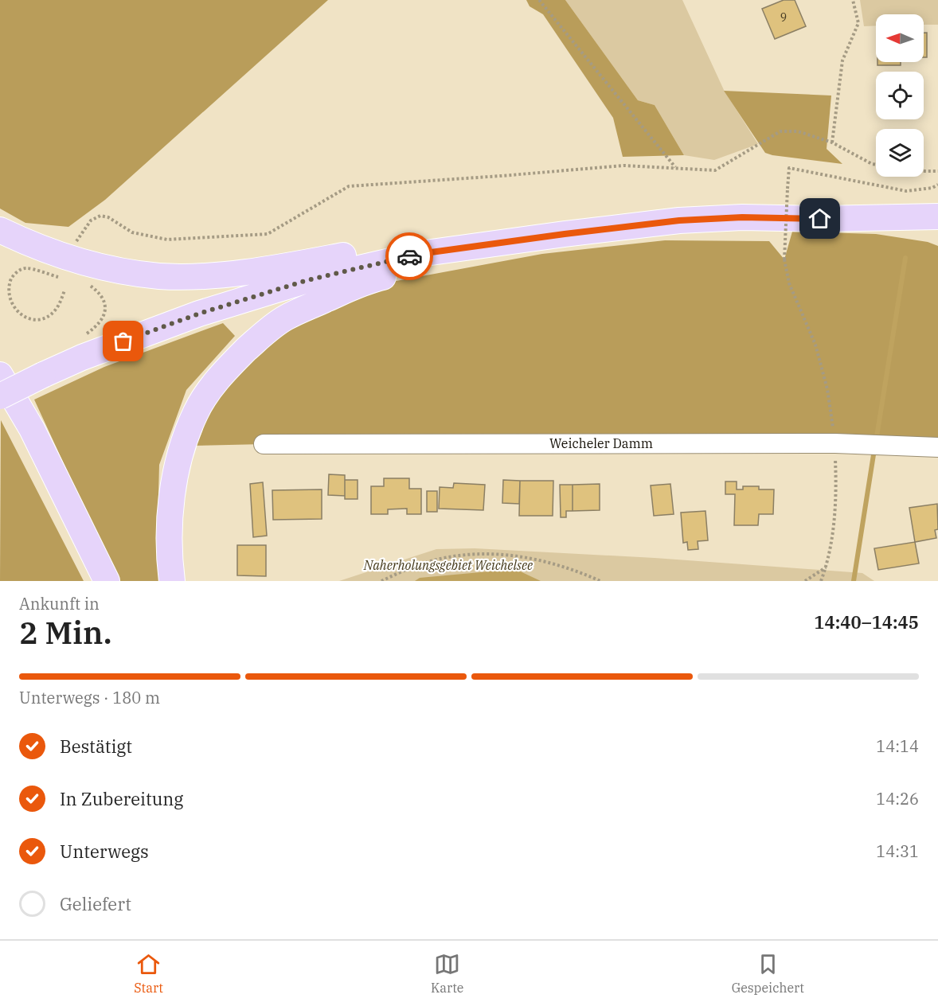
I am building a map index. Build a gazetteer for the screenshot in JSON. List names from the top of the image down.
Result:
{
  "streets": {
    "street": ["Weicheler Damm"]
  },
  "parks": ["Naherholungsgebiet Weichelsee"],
  "house_numbers": ["9"],
  "north": "left",
  "page": {
    "heading": ["2 Min.", "Ankunft in", "14:40–14:45"],
    "bar": "Unterwegs · 180 m",
    "list": [
      ["Bestätigt", "14:14"],
      ["In Zubereitung", "14:26"],
      ["Unterwegs", "14:31"],
      "Geliefert"
    ],
    "tabs": ["Start", "Karte", "Gespeichert"]
  }
}
